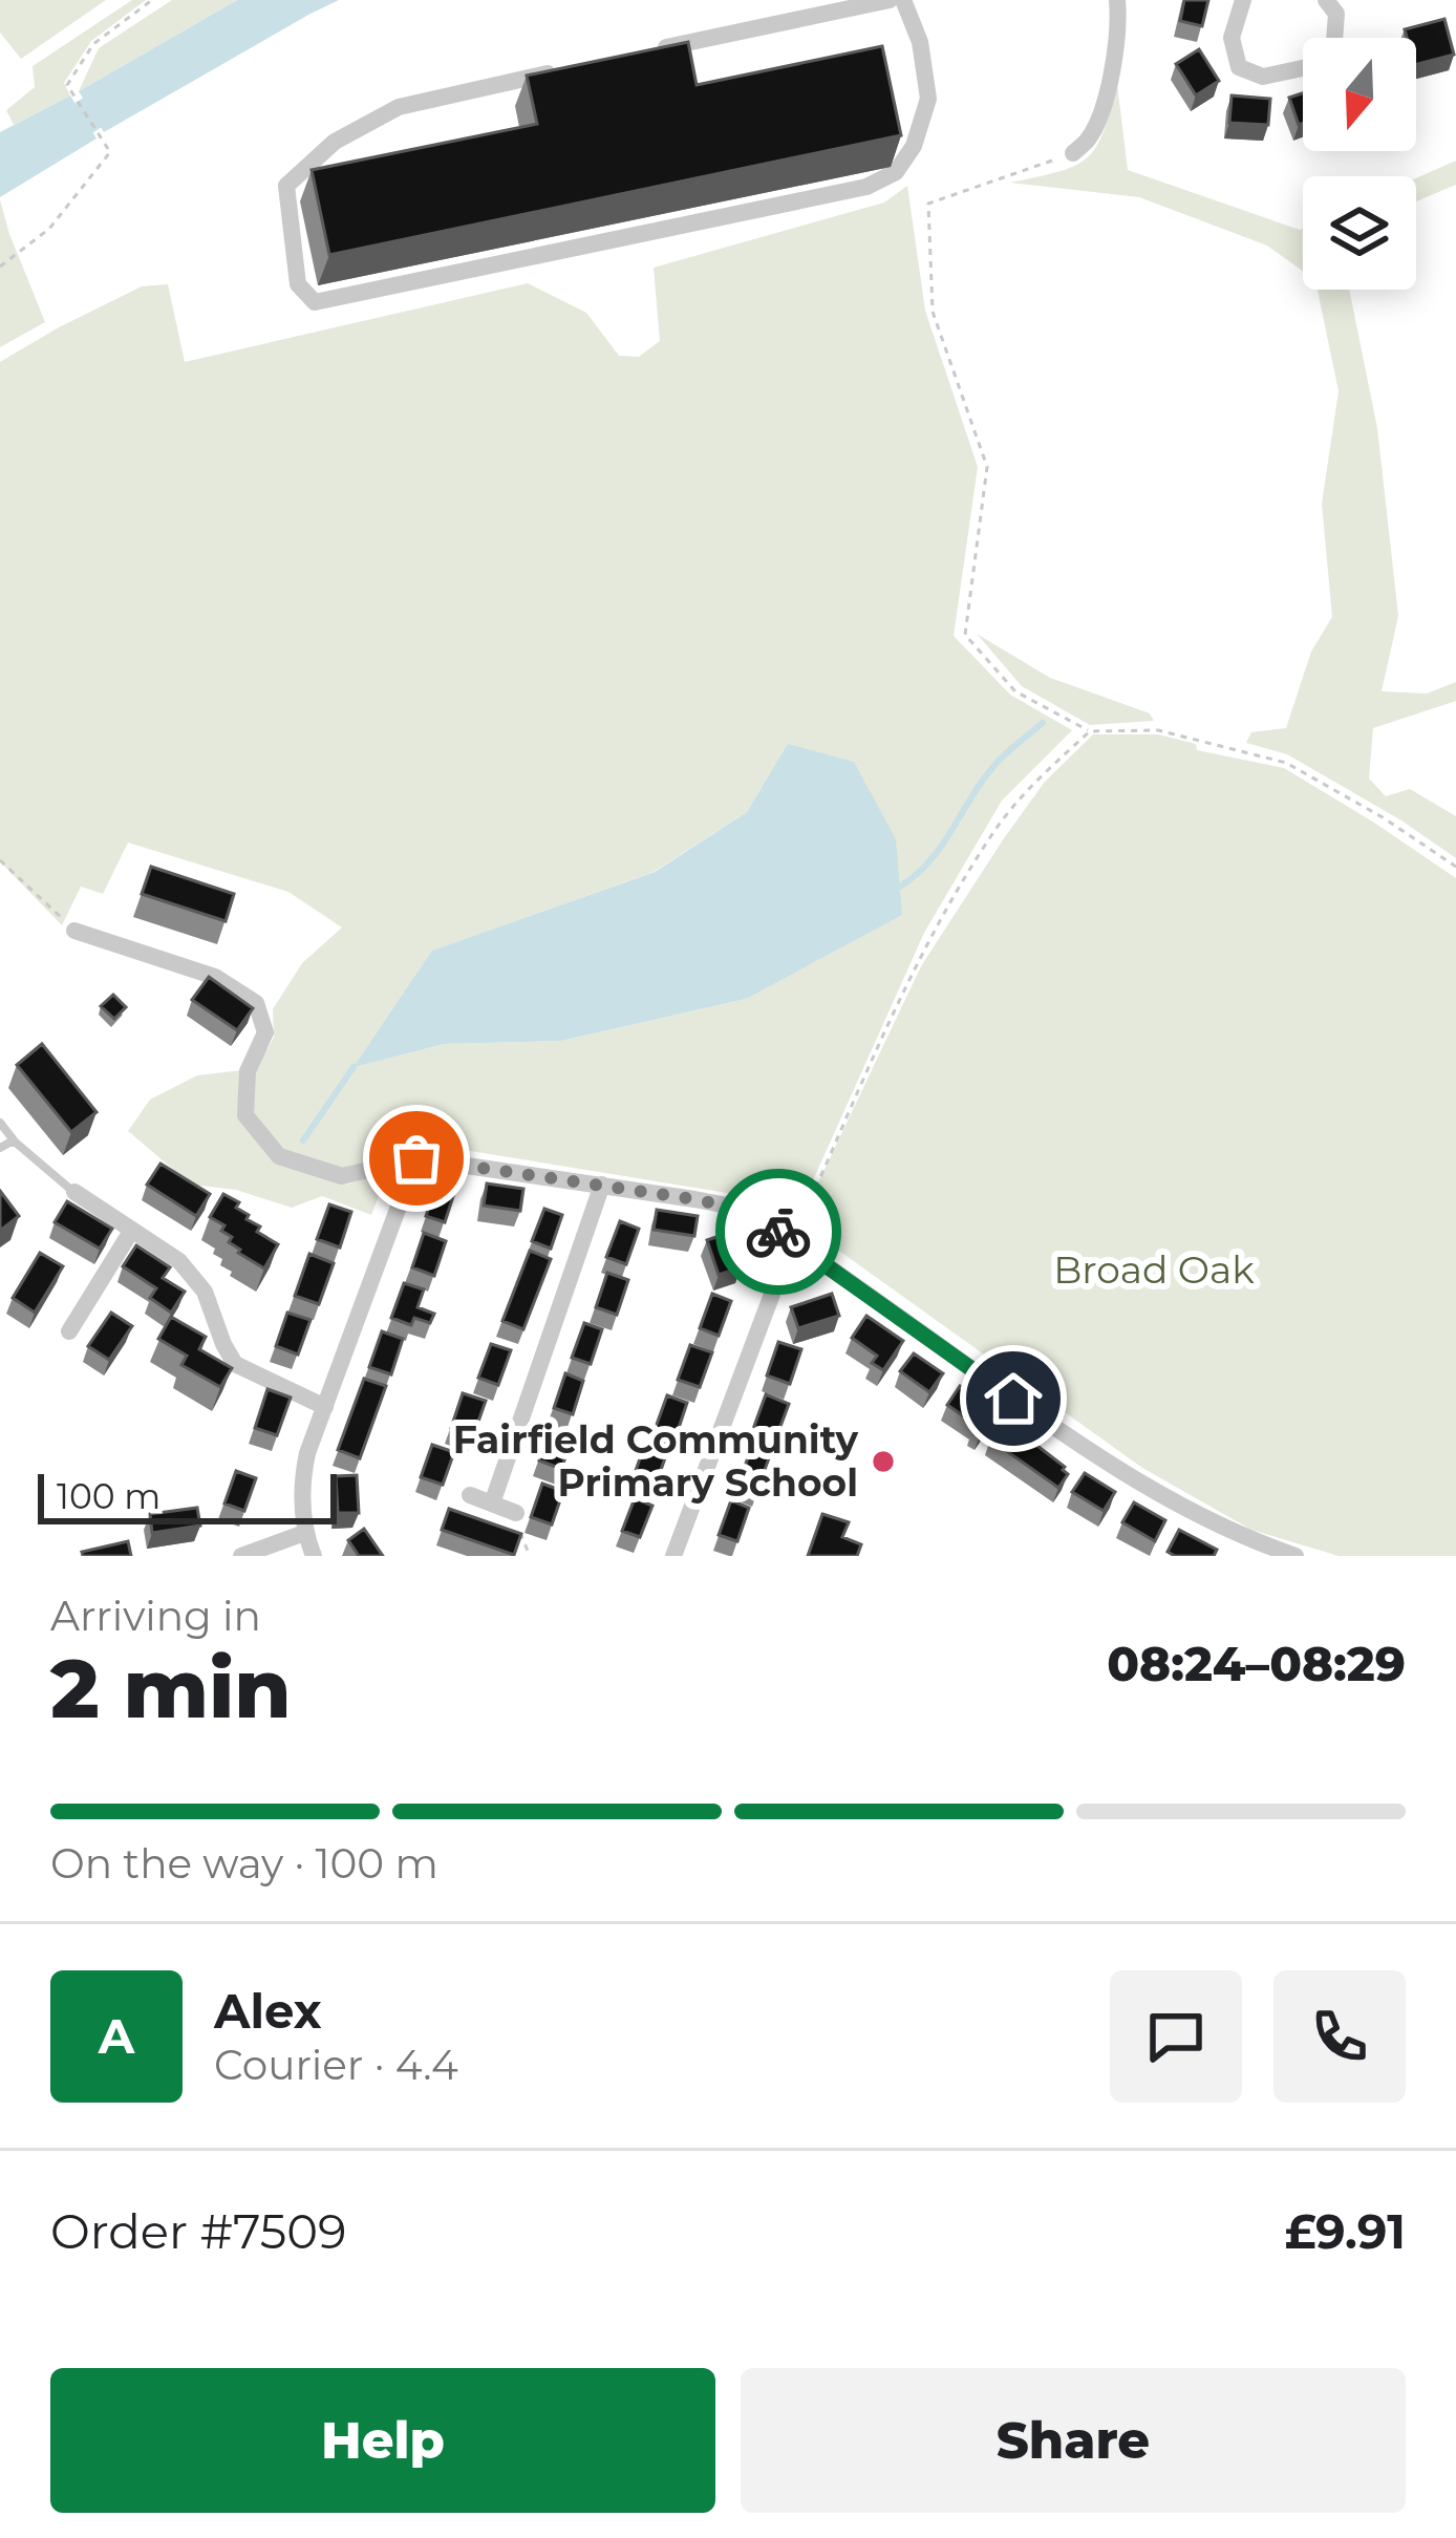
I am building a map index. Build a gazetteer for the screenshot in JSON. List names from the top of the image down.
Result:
{
  "parks": ["Broad Oak"],
  "places": ["Fairfield Community Primary School"],
  "scale_bar": "100 m",
  "north": "bottom",
  "page": {
    "scale": "100 m",
    "heading": ["2 min", "Arriving in", "08:24–08:29"],
    "panel": [
      "Alex",
      "Courier · 4.4",
      "Order #7509",
      "£9.91"
    ],
    "bar": "On the way · 100 m",
    "round": "A",
    "buttons": ["Help", "Share"]
  }
}
